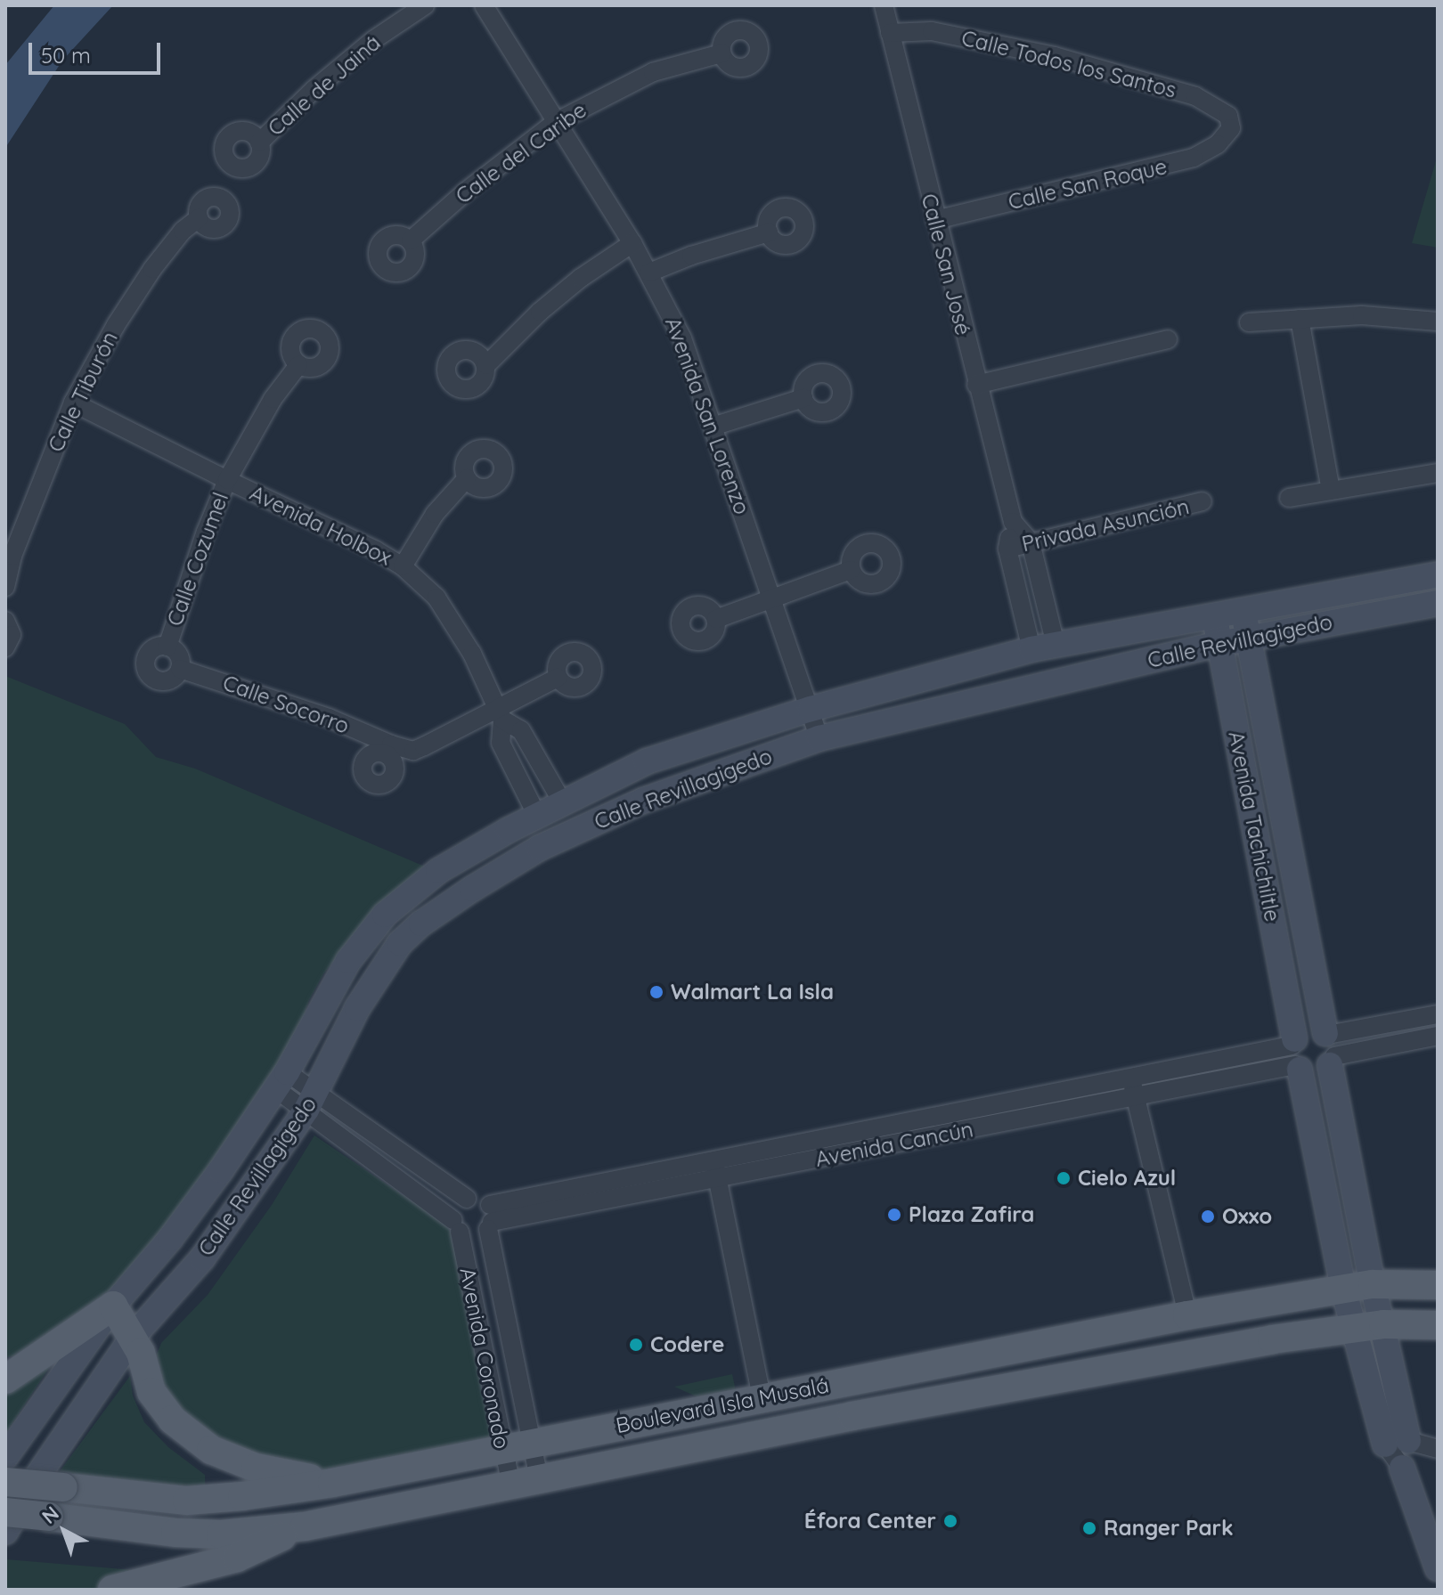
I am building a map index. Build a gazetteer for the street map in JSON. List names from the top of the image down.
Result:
{
  "streets": {
    "main road": ["Boulevard Isla Musalá"],
    "street": [
      "Calle Todos los Santos",
      "Calle de Jainá",
      "Calle del Caribe",
      "Calle San Roque",
      "Calle San José",
      "Calle Tiburón",
      "Avenida San Lorenzo",
      "Avenida Holbox",
      "Privada Asunción",
      "Calle Cozumel",
      "Calle Revillagigedo",
      "Calle Socorro",
      "Avenida Tachichiltle",
      "Avenida Cancún",
      "Avenida Coronado"
    ]
  },
  "crossings": [
    ["Calle Todos los Santos", "Calle San Roque"],
    ["Calle Todos los Santos", "Calle San José"],
    ["Calle del Caribe", "Avenida San Lorenzo"],
    ["Calle San Roque", "Calle San José"],
    ["Calle San José", "Privada Asunción"],
    ["Calle San José", "Calle Revillagigedo"],
    ["Calle Tiburón", "Avenida Holbox"],
    ["Avenida San Lorenzo", "Calle Revillagigedo"],
    ["Avenida Holbox", "Calle Cozumel"],
    ["Avenida Holbox", "Calle Revillagigedo"],
    ["Avenida Holbox", "Calle Socorro"],
    ["Calle Cozumel", "Calle Socorro"],
    ["Calle Revillagigedo", "Avenida Tachichiltle"],
    ["Avenida Tachichiltle", "Avenida Cancún"],
    ["Avenida Tachichiltle", "Boulevard Isla Musalá"],
    ["Avenida Cancún", "Avenida Coronado"],
    ["Avenida Coronado", "Boulevard Isla Musalá"]
  ],
  "places": [
    "Walmart La Isla",
    "Cielo Azul",
    "Plaza Zafira",
    "Oxxo",
    "Codere",
    "Éfora Center",
    "Ranger Park"
  ],
  "scale_bar": "50 m",
  "north": "top left"
}
